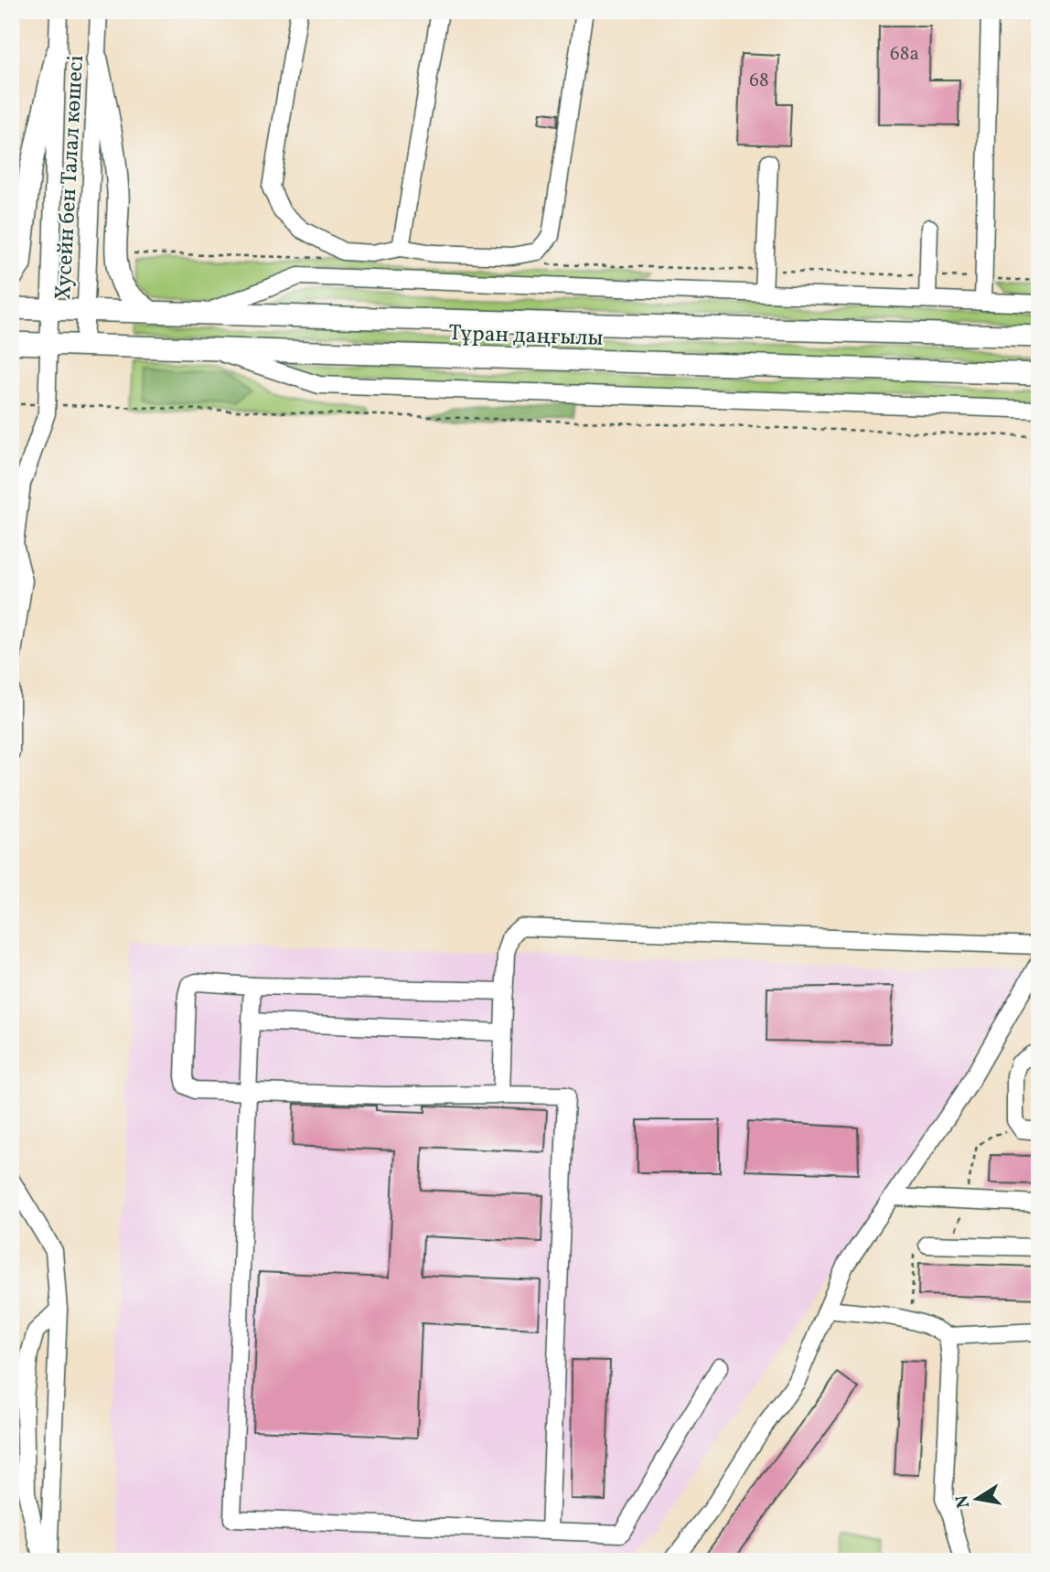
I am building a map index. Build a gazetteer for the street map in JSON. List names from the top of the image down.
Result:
{
  "streets": {
    "main road": ["Тұран даңғылы"],
    "street": ["Хусейн бен Талал көшесі"]
  },
  "crossings": [
    ["Хусейн бен Талал көшесі", "Тұран даңғылы"]
  ],
  "house_numbers": ["68а", "68"],
  "north": "left"
}
